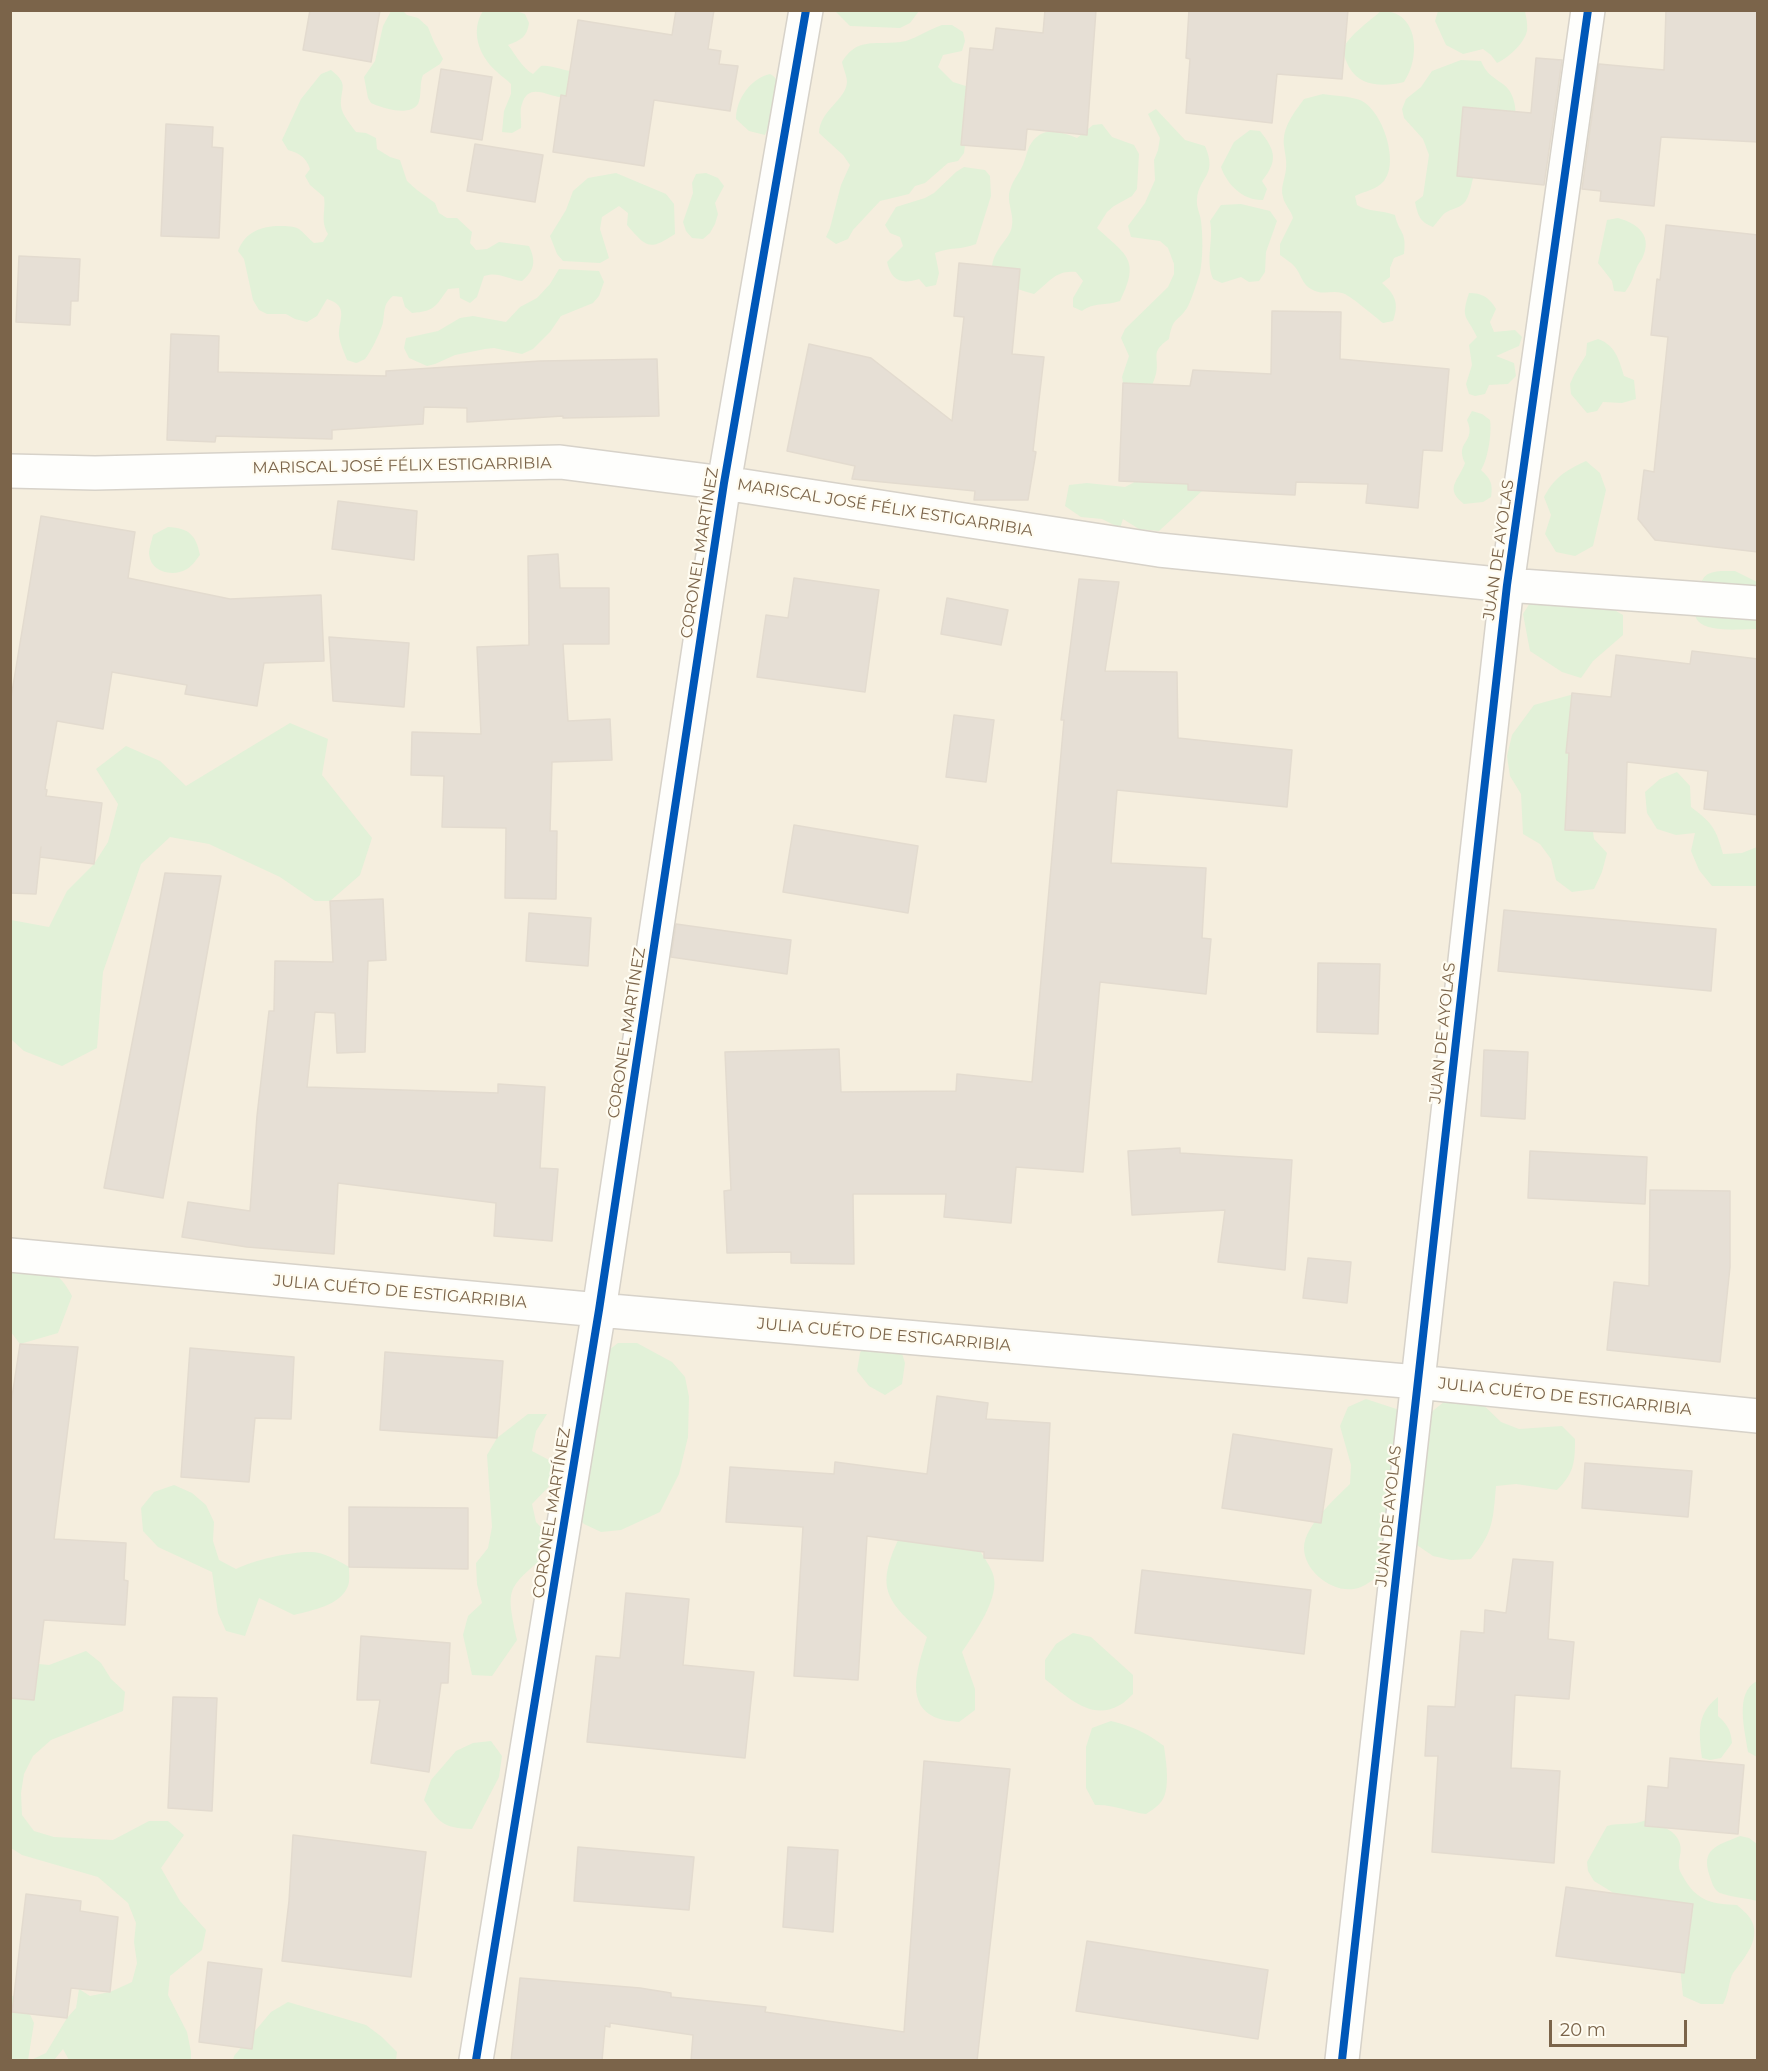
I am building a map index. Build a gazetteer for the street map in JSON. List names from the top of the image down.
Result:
{
  "streets": {
    "street": [
      "MARISCAL JOSÉ FÉLIX ESTIGARRIBIA",
      "JUAN DE AYOLAS",
      "CORONEL MARTÍNEZ",
      "JULIA CUÉTO DE ESTIGARRIBIA"
    ]
  },
  "crossings": [
    ["MARISCAL JOSÉ FÉLIX ESTIGARRIBIA", "JUAN DE AYOLAS"],
    ["MARISCAL JOSÉ FÉLIX ESTIGARRIBIA", "CORONEL MARTÍNEZ"],
    ["JUAN DE AYOLAS", "JULIA CUÉTO DE ESTIGARRIBIA"],
    ["CORONEL MARTÍNEZ", "JULIA CUÉTO DE ESTIGARRIBIA"]
  ],
  "scale_bar": "20 m"
}
